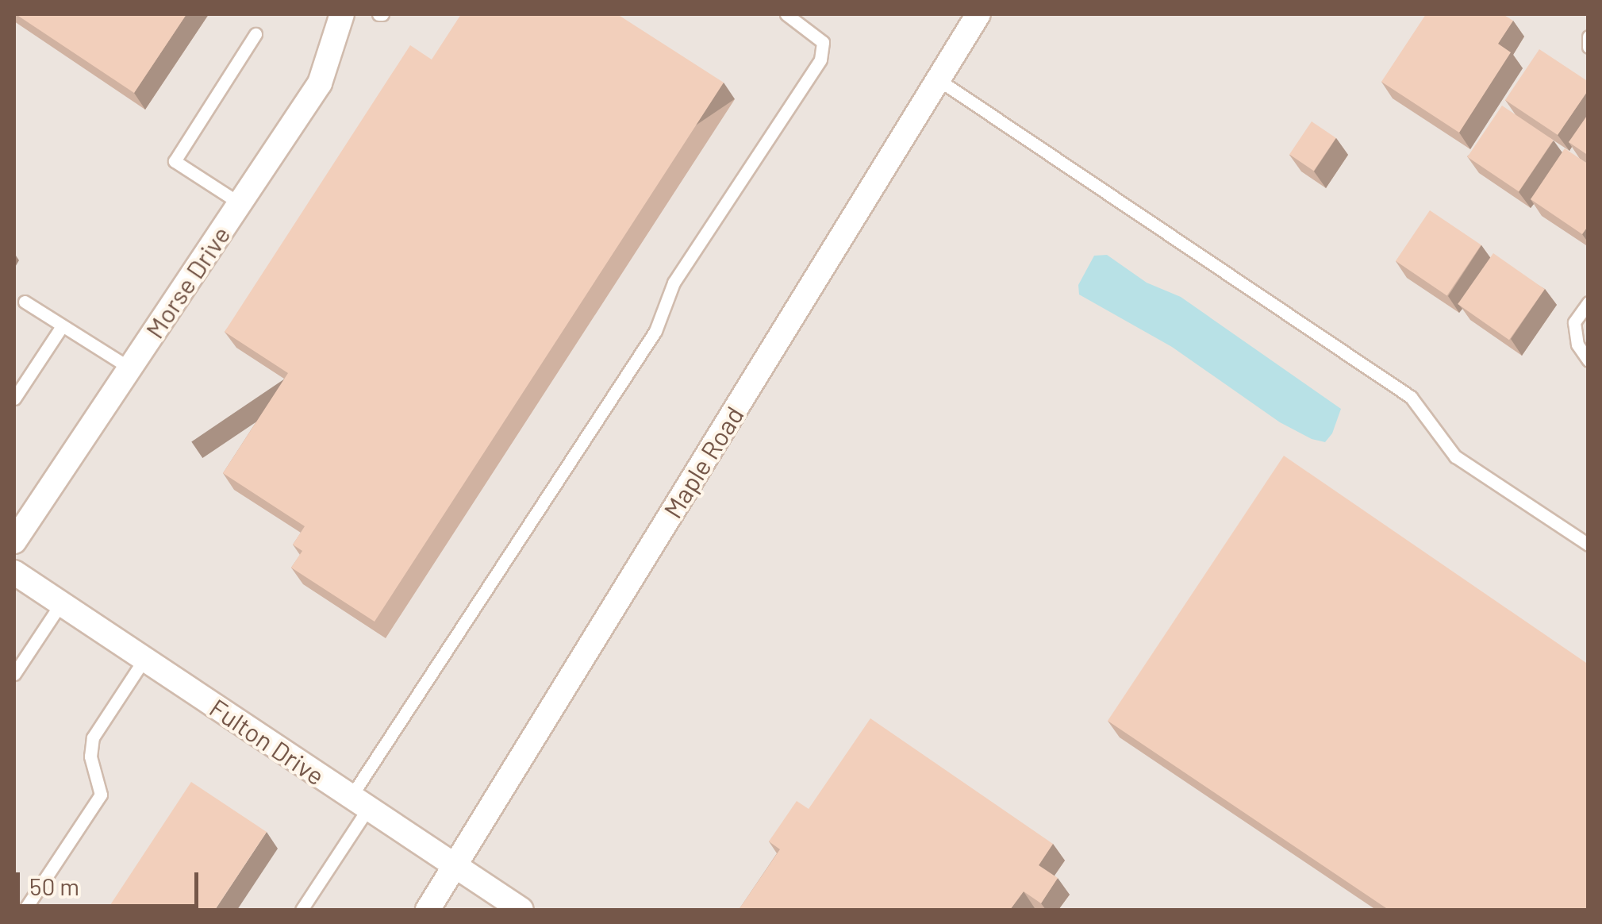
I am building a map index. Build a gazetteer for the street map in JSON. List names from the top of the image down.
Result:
{
  "streets": {
    "street": ["Morse Drive", "Maple Road", "Fulton Drive"]
  },
  "crossings": [
    ["Maple Road", "Fulton Drive"]
  ],
  "scale_bar": "50 m"
}
